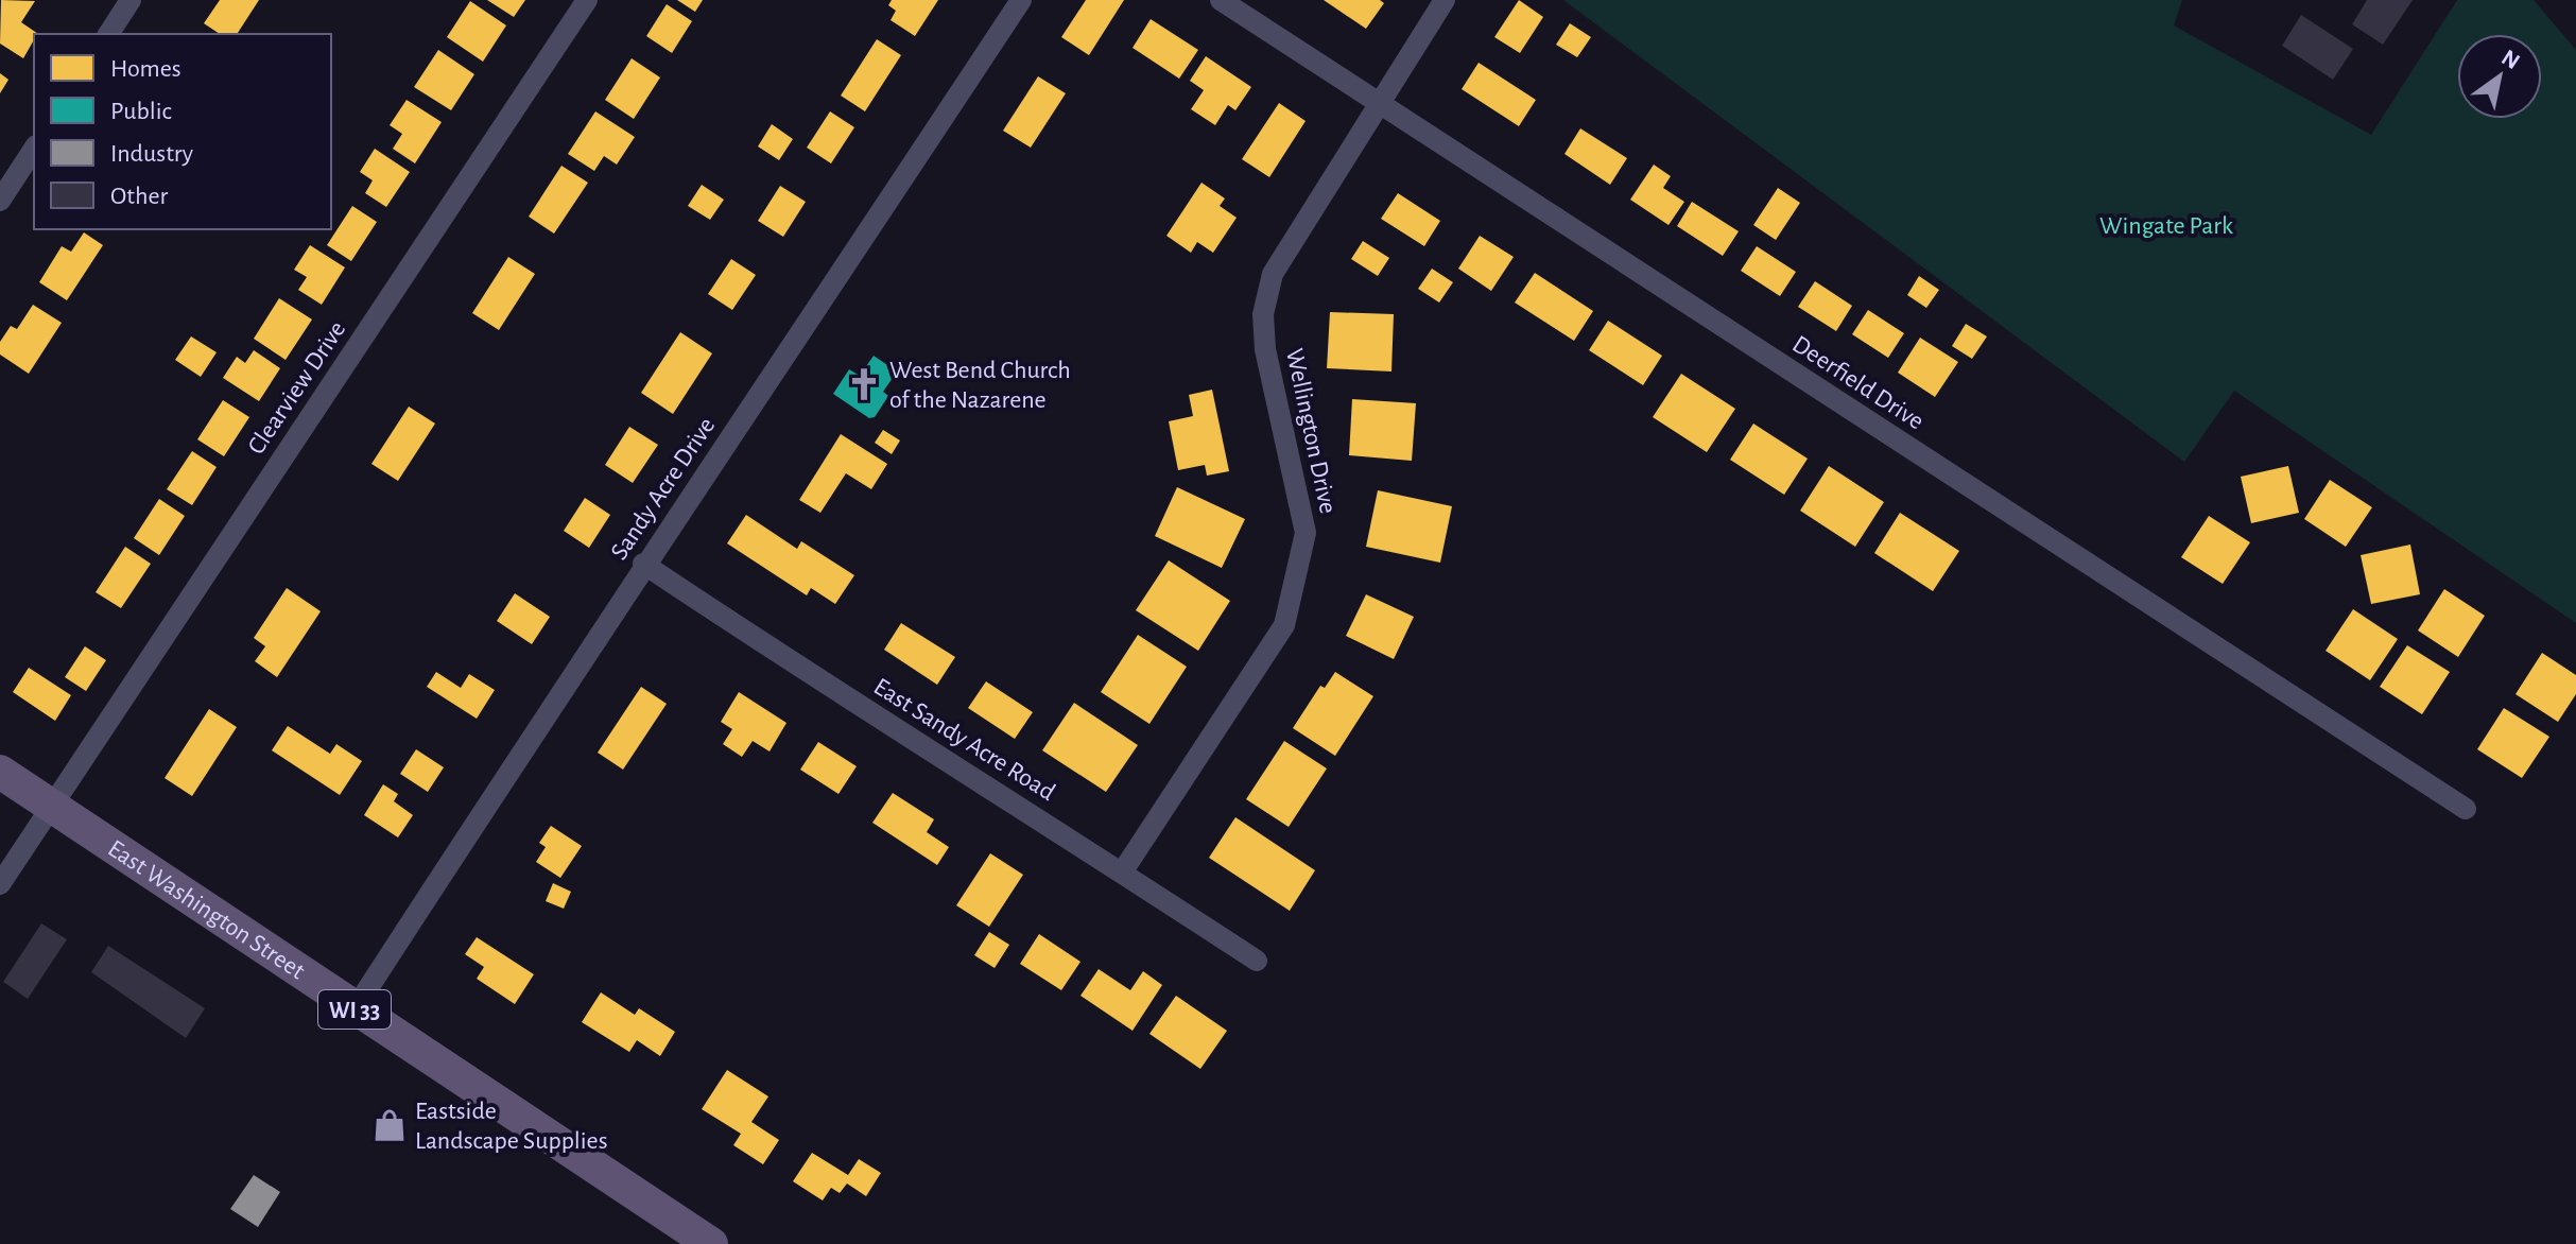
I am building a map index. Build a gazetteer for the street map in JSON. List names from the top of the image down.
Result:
{
  "streets": {
    "main road": ["East Washington Street", "WI 33"],
    "street": [
      "Deerfield Drive",
      "Clearview Drive",
      "Wellington Drive",
      "Sandy Acre Drive",
      "East Sandy Acre Road"
    ]
  },
  "crossings": [
    ["Deerfield Drive", "Wellington Drive"],
    ["Clearview Drive", "East Washington Street"],
    ["Wellington Drive", "East Sandy Acre Road"],
    ["Sandy Acre Drive", "East Sandy Acre Road"],
    ["Sandy Acre Drive", "East Washington Street"]
  ],
  "parks": ["Wingate Park"],
  "places": {
    "church": ["West Bend Church of the Nazarene"],
    "shop": ["Eastside Landscape Supplies"]
  },
  "legend": [
    "Homes",
    "Public",
    "Industry",
    "Other"
  ],
  "north": "top right"
}
